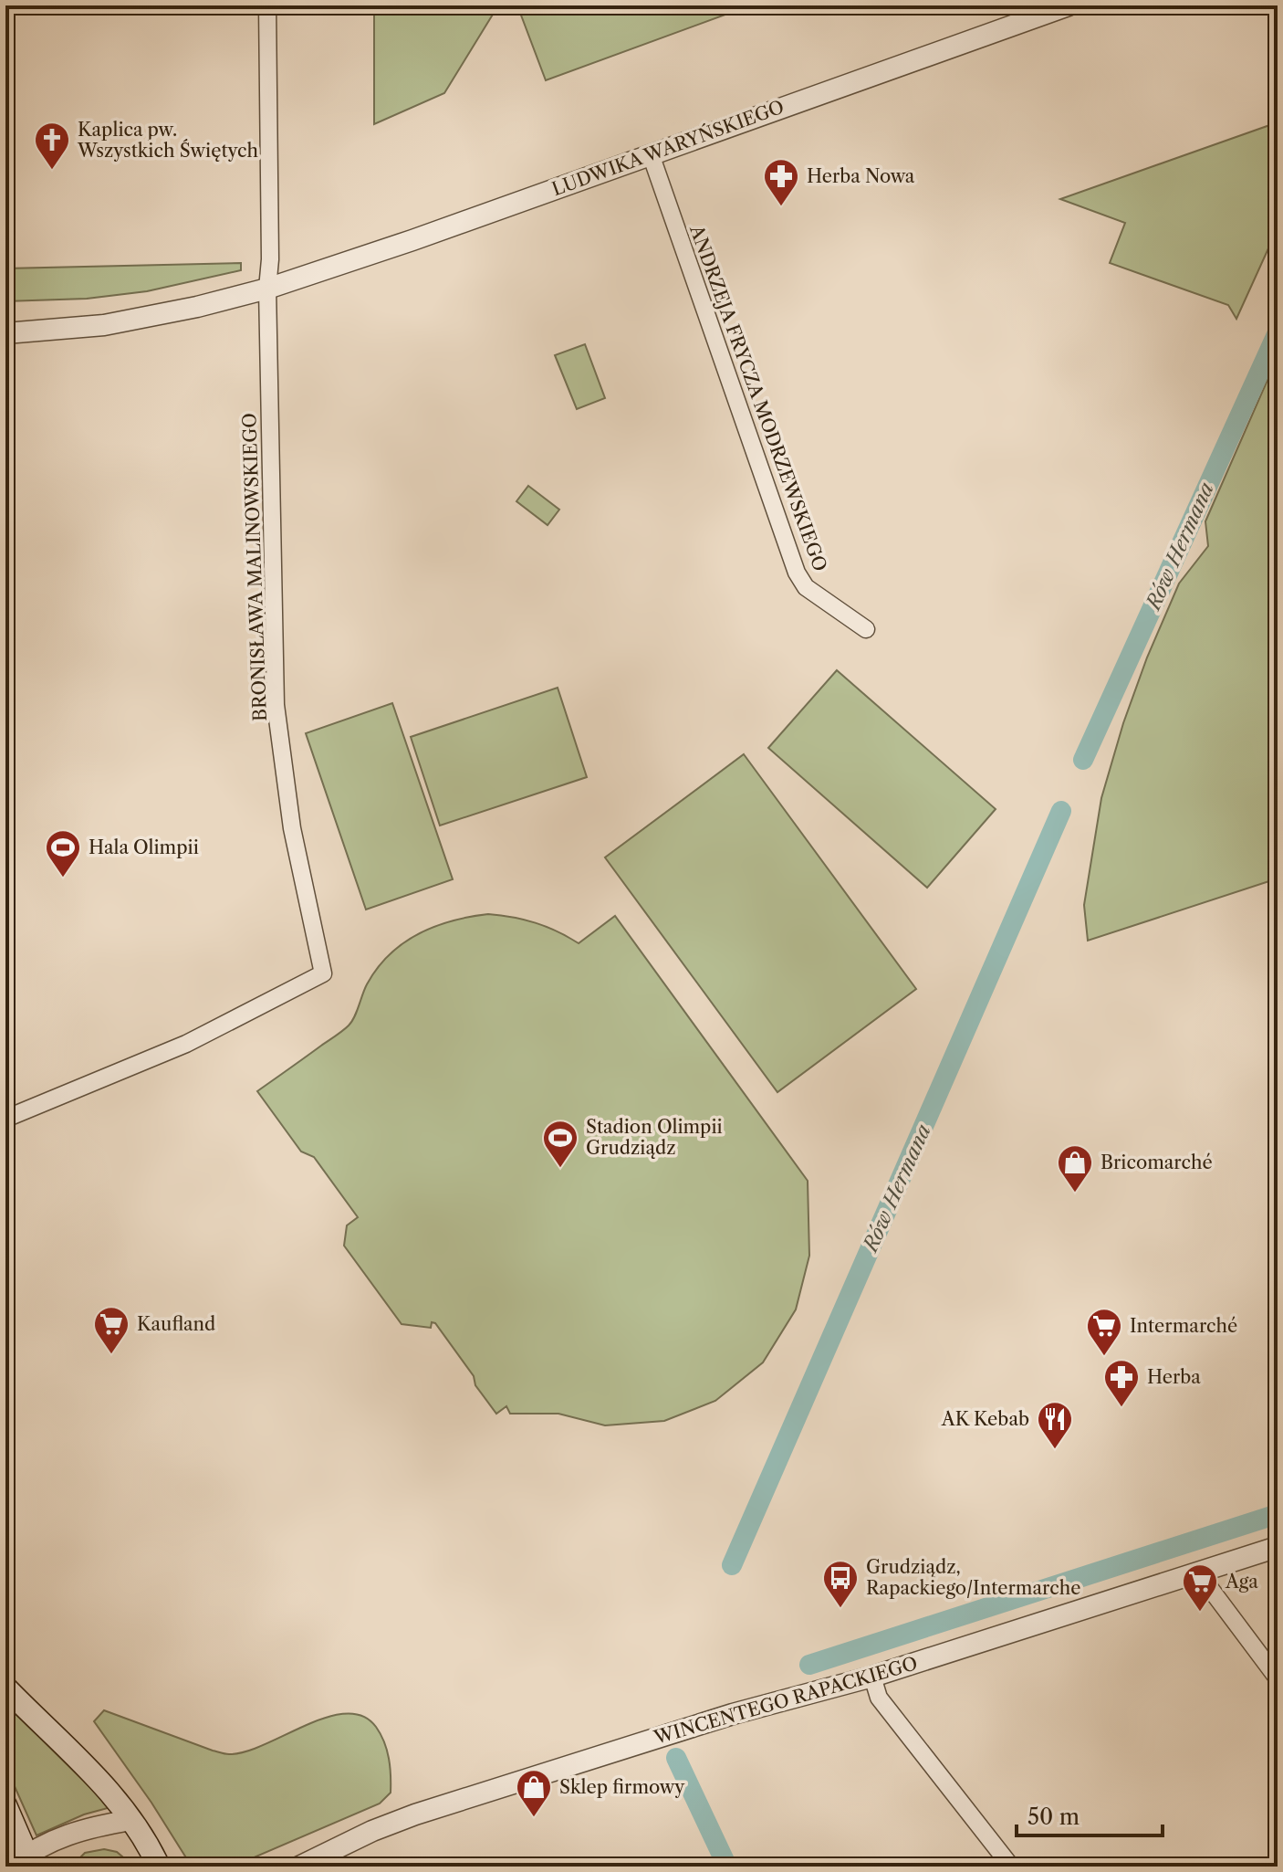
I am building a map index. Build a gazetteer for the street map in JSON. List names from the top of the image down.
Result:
{
  "streets": {
    "street": [
      "LUDWIKA WARYŃSKIEGO",
      "ANDRZEJA FRYCZA MODRZEWSKIEGO",
      "BRONISŁAWA MALINOWSKIEGO",
      "WINCENTEGO RAPACKIEGO"
    ]
  },
  "crossings": [
    ["LUDWIKA WARYŃSKIEGO", "ANDRZEJA FRYCZA MODRZEWSKIEGO"],
    ["LUDWIKA WARYŃSKIEGO", "BRONISŁAWA MALINOWSKIEGO"]
  ],
  "water": ["Rów Hermana"],
  "places": {
    "church": ["Kaplica pw. Wszystkich Świętych"],
    "pharmacy": ["Herba Nowa", "Herba"],
    "sports": ["Hala Olimpii", "Stadion Olimpii Grudziądz"],
    "shop": ["Bricomarché", "Sklep firmowy"],
    "supermarket": ["Kaufland", "Intermarché", "Aga"],
    "restaurant": ["AK Kebab"],
    "bus stop": ["Grudziądz, Rapackiego/Intermarche"]
  },
  "scale_bar": "50 m"
}
